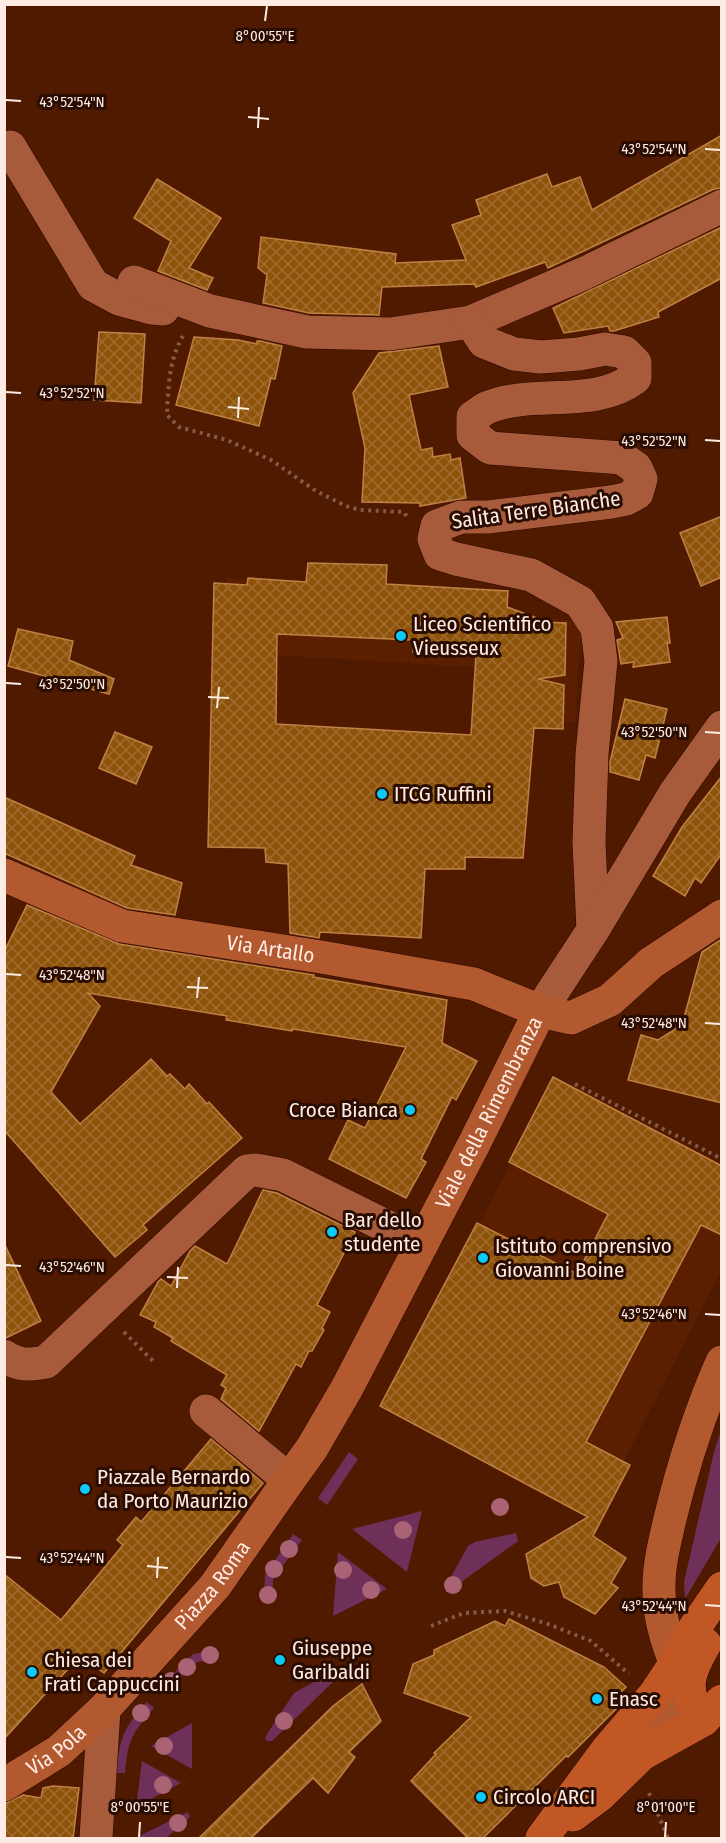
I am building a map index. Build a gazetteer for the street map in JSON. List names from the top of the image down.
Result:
{
  "streets": {
    "street": [
      "Salita Terre Bianche",
      "Via Artallo",
      "Viale della Rimembranza",
      "Piazza Roma",
      "Via Pola"
    ]
  },
  "crossings": [
    ["Via Artallo", "Viale della Rimembranza"],
    ["Viale della Rimembranza", "Piazza Roma"],
    ["Piazza Roma", "Via Pola"]
  ],
  "places": [
    "Liceo Scientifico Vieusseux",
    "ITCG Ruffini",
    "Croce Bianca",
    "Bar dello studente",
    "Istituto comprensivo Giovanni Boine",
    "Piazzale Bernardo da Porto Maurizio",
    "Giuseppe Garibaldi",
    "Chiesa dei Frati Cappuccini",
    "Enasc",
    "Circolo ARCI"
  ],
  "coordinates": [
    "8°00'55\"E",
    "43°52'54\"N",
    "43°52'52\"N",
    "43°52'50\"N",
    "43°52'48\"N",
    "43°52'46\"N",
    "43°52'44\"N",
    "8°01'00\"E"
  ]
}
